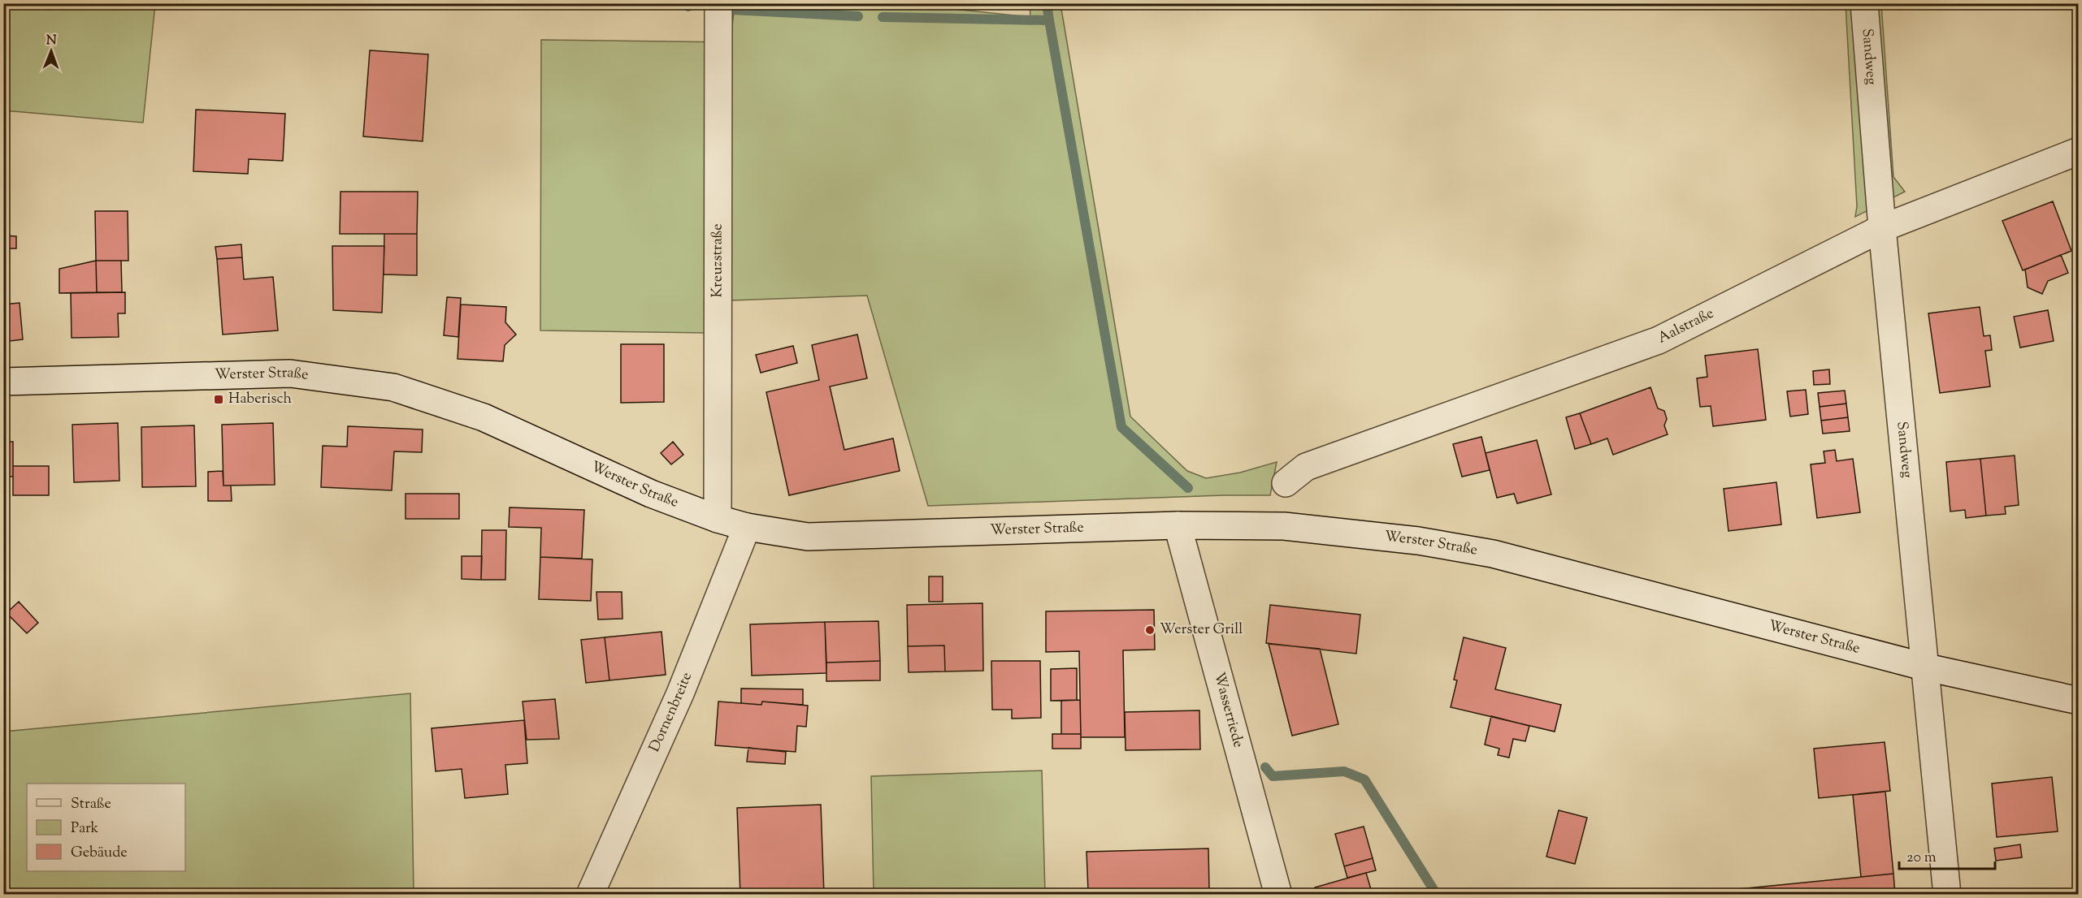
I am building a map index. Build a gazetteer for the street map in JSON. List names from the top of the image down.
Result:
{
  "streets": {
    "street": [
      "Sandweg",
      "Kreuzstraße",
      "Aalstraße",
      "Werster Straße",
      "Wasserriede",
      "Dornenbreite"
    ]
  },
  "crossings": [
    ["Sandweg", "Aalstraße"],
    ["Sandweg", "Werster Straße"],
    ["Kreuzstraße", "Werster Straße"],
    ["Werster Straße", "Wasserriede"],
    ["Werster Straße", "Dornenbreite"]
  ],
  "places": {
    "transit": ["Haberisch"],
    "other": ["Werster Grill"]
  },
  "legend": ["Straße", "Park", "Gebäude"],
  "scale_bar": "20 m",
  "north": "top"
}
